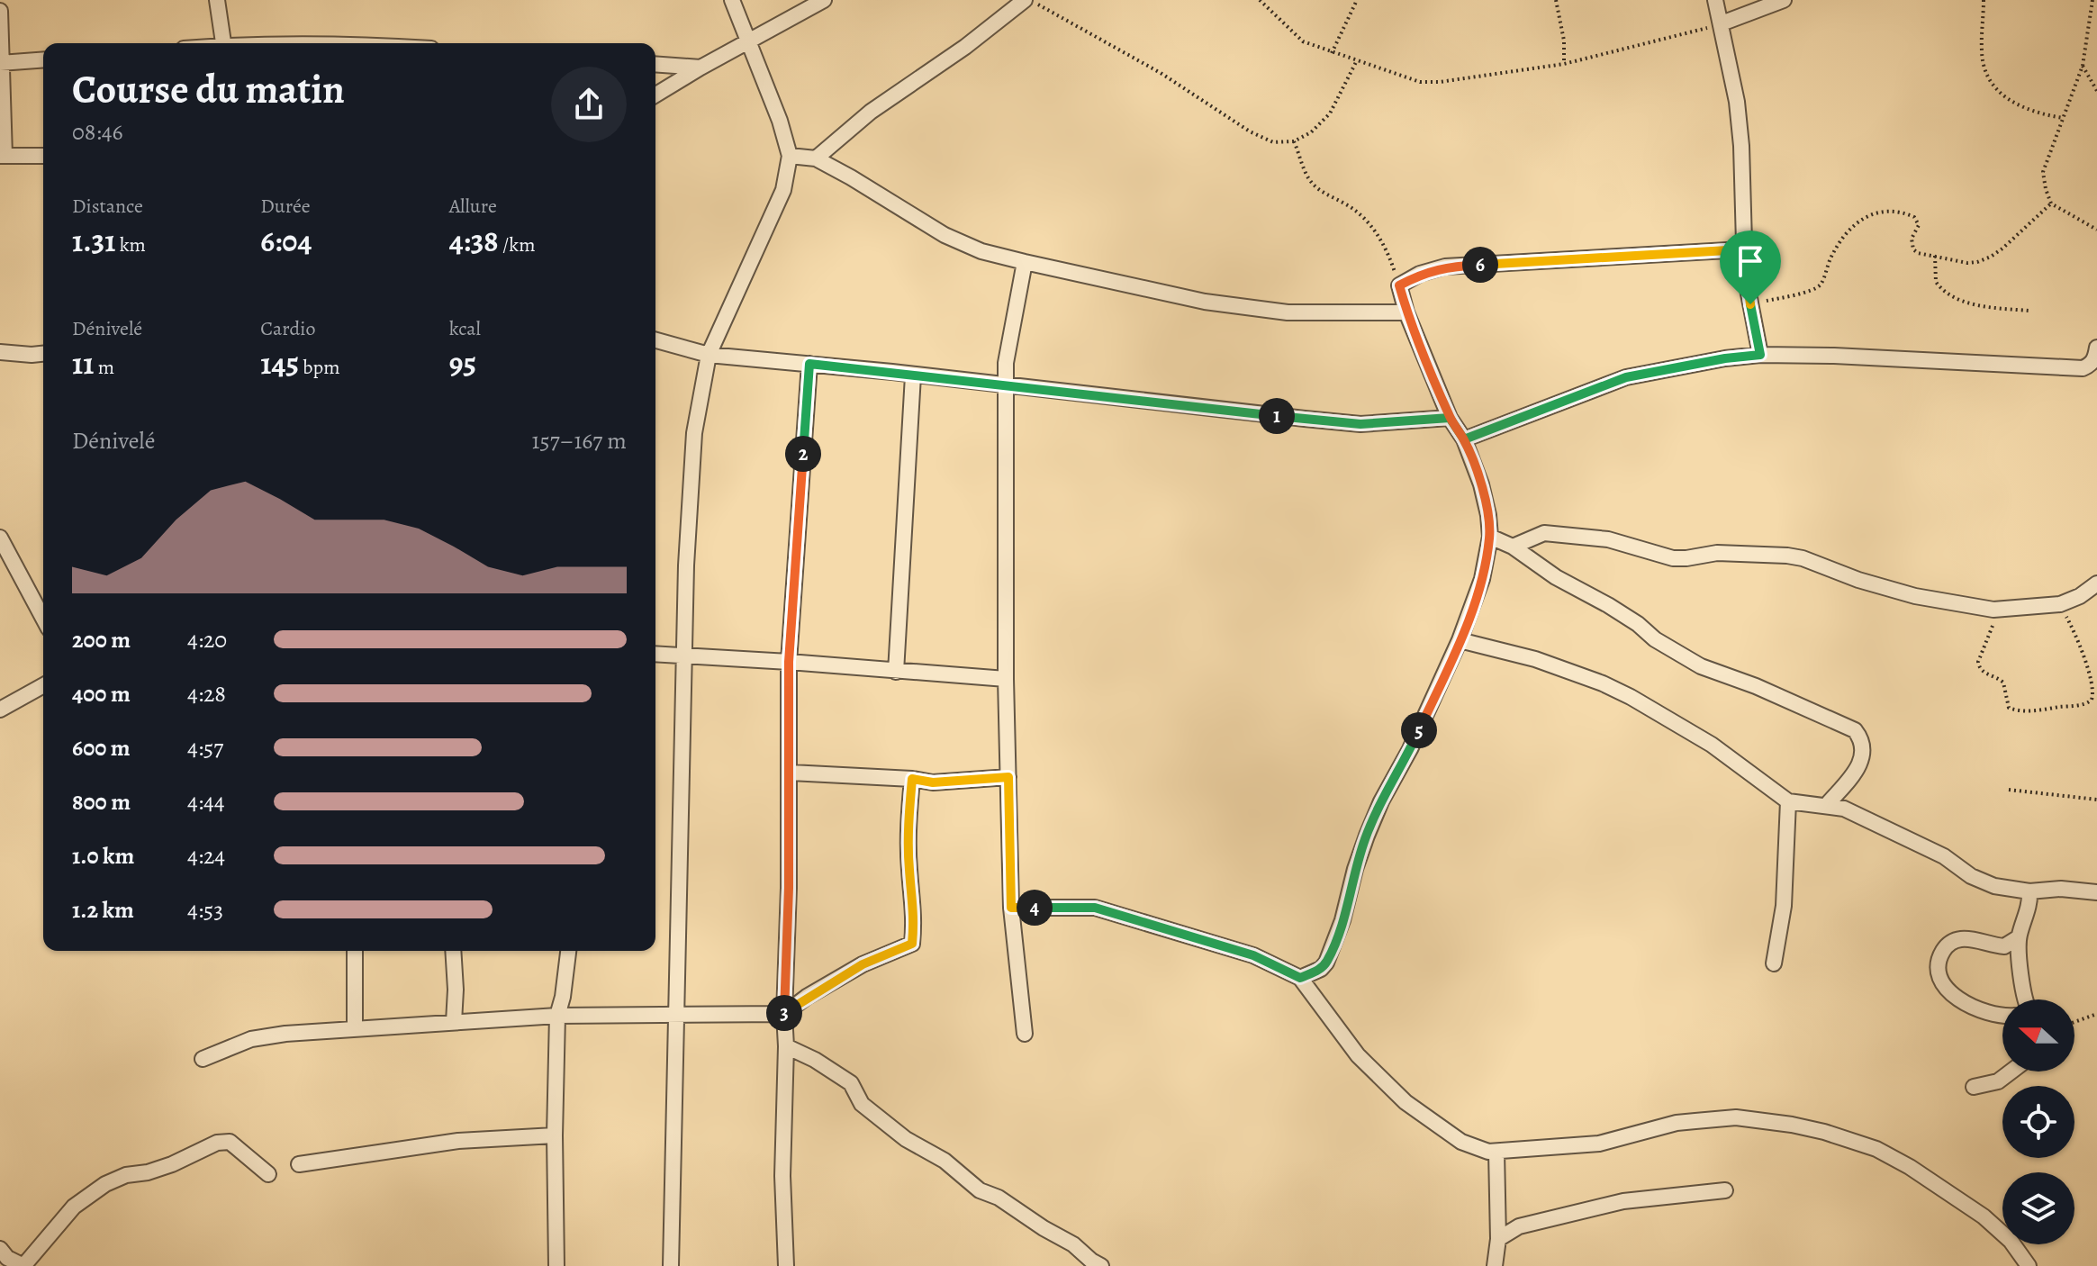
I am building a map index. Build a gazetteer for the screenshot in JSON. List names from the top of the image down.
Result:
{
  "north": "left",
  "page": {
    "heading": ["Course du matin", "08:46"],
    "stats": [
      ["Distance", "1.31 km"],
      ["Durée", "6:04"],
      ["Allure", "4:38 /km"],
      ["Dénivelé", "11 m"],
      ["Cardio", "145 bpm"],
      ["kcal", "95"]
    ],
    "pins": [
      "6",
      "1",
      "2",
      "5",
      "4",
      "3"
    ],
    "chart": ["Dénivelé", "157–167 m"],
    "list": [
      {
        "name": "200 m",
        "note": "4:20"
      },
      {
        "name": "400 m",
        "note": "4:28"
      },
      {
        "name": "600 m",
        "note": "4:57"
      },
      {
        "name": "800 m",
        "note": "4:44"
      },
      {
        "name": "1.0 km",
        "note": "4:24"
      },
      {
        "name": "1.2 km",
        "note": "4:53"
      }
    ]
  }
}
